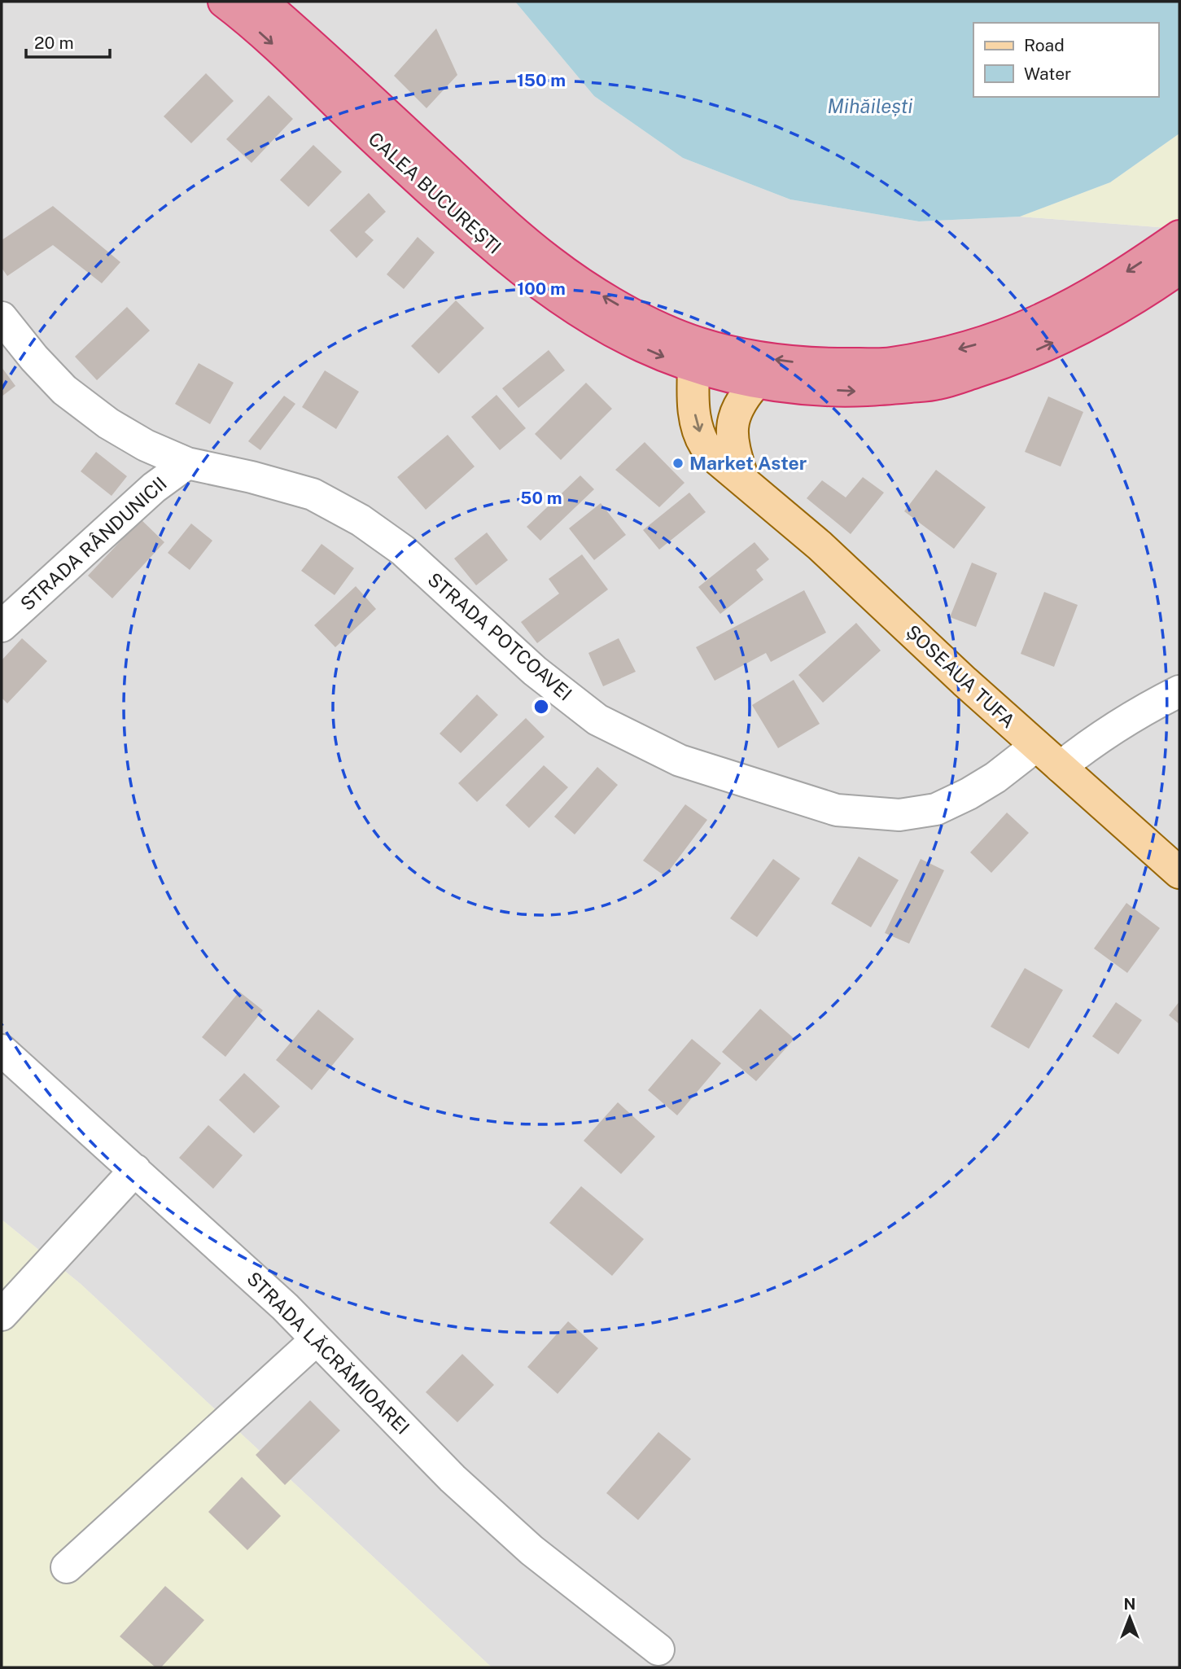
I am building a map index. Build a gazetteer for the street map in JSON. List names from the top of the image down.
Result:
{
  "streets": {
    "highway": ["CALEA BUCUREȘTI"],
    "main road": ["ȘOSEAUA TUFA"],
    "street": ["STRADA RÂNDUNICII", "STRADA POTCOAVEI", "STRADA LĂCRĂMIOAREI"]
  },
  "crossings": [
    ["CALEA BUCUREȘTI", "ȘOSEAUA TUFA"],
    ["STRADA RÂNDUNICII", "STRADA POTCOAVEI"],
    ["STRADA POTCOAVEI", "ȘOSEAUA TUFA"]
  ],
  "water": ["Mihăilești"],
  "places": ["Market Aster"],
  "legend": ["Road", "Water"],
  "scale_bar": "20 m",
  "north": "top",
  "rings": ["150 m", "100 m", "50 m"]
}
